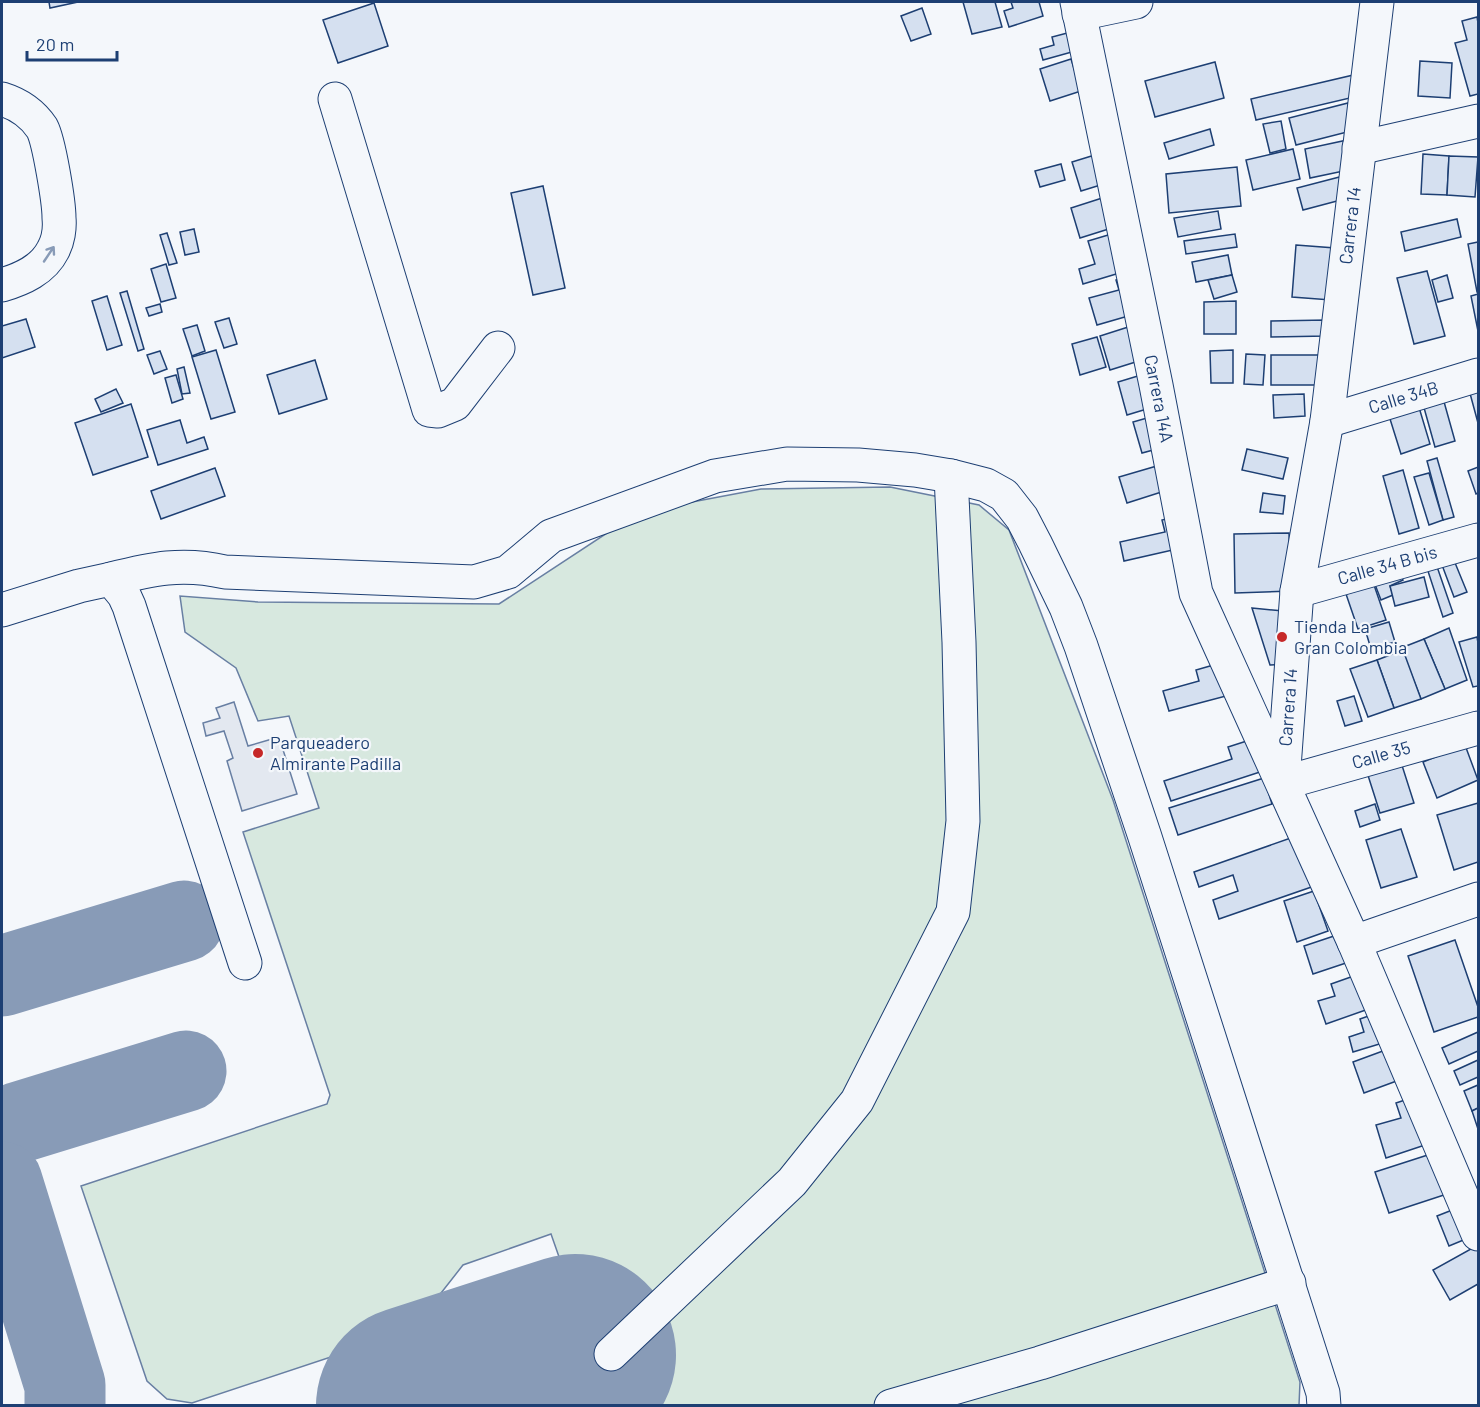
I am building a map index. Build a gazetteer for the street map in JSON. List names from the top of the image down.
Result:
{
  "streets": {
    "street": [
      "Carrera 14",
      "Calle 34B",
      "Carrera 14A",
      "Calle 34 B bis",
      "Calle 35"
    ]
  },
  "crossings": [
    ["Carrera 14", "Calle 34B"],
    ["Carrera 14", "Carrera 14A"],
    ["Carrera 14", "Calle 34 B bis"],
    ["Carrera 14", "Calle 35"],
    ["Carrera 14A", "Calle 35"]
  ],
  "places": ["Tienda La Gran Colombia", "Parqueadero Almirante Padilla"],
  "scale_bar": "20 m"
}
